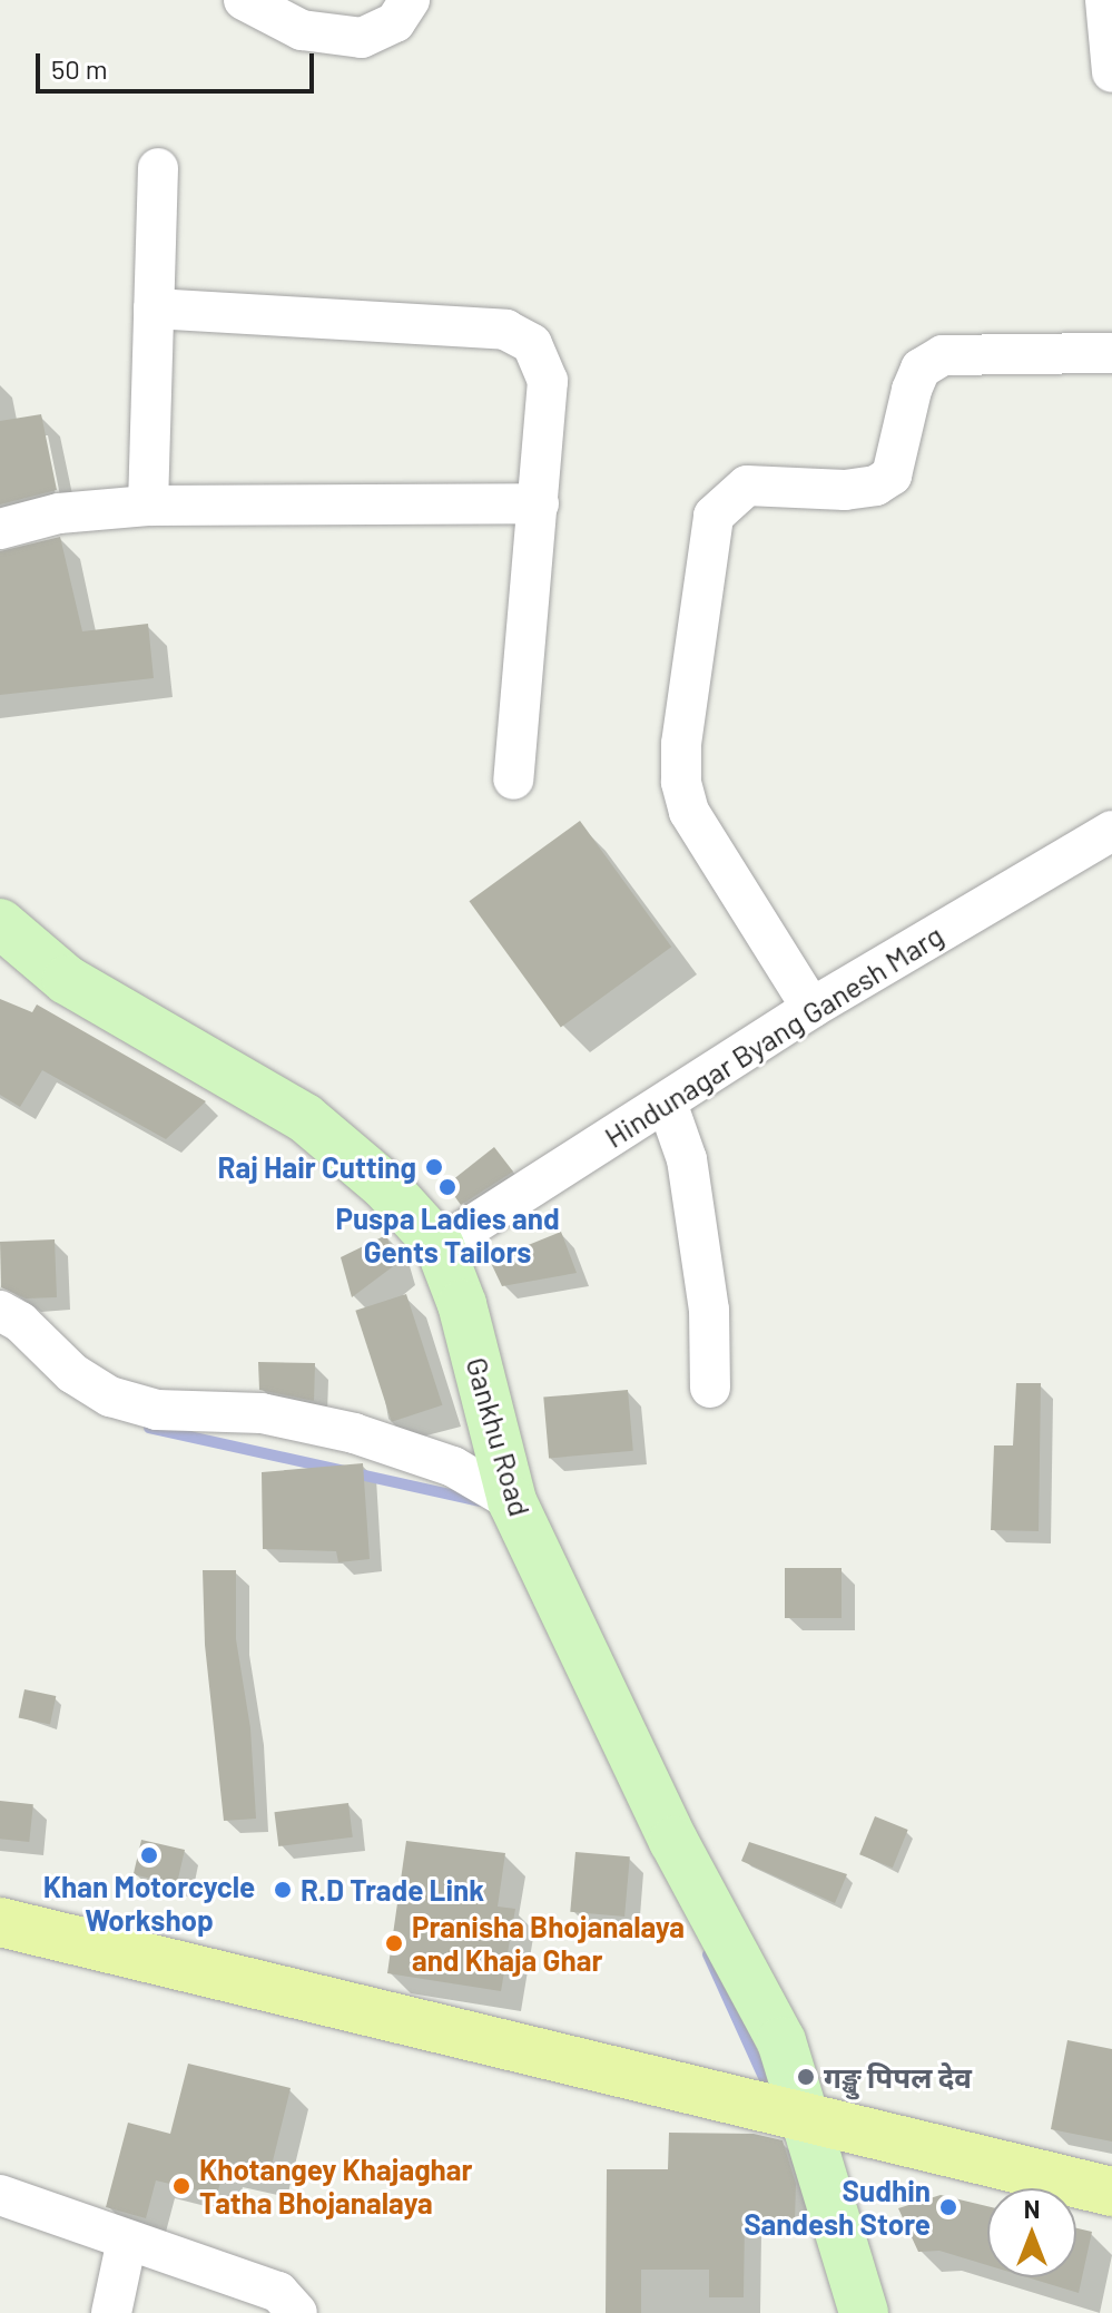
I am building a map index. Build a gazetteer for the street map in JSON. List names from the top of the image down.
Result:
{
  "streets": {
    "main road": ["Gankhu Road"],
    "street": ["Hindunagar Byang Ganesh Marg"]
  },
  "crossings": [
    ["Hindunagar Byang Ganesh Marg", "Gankhu Road"]
  ],
  "places": [
    "Raj Hair Cutting",
    "Puspa Ladies and Gents Tailors",
    "Khan Motorcycle Workshop",
    "R.D Trade Link",
    "Pranisha Bhojanalaya and Khaja Ghar",
    "गङ्खु पिपल देव",
    "Khotangey Khajaghar Tatha Bhojanalaya",
    "Sudhin Sandesh Store"
  ],
  "scale_bar": "50 m",
  "north": "top"
}
